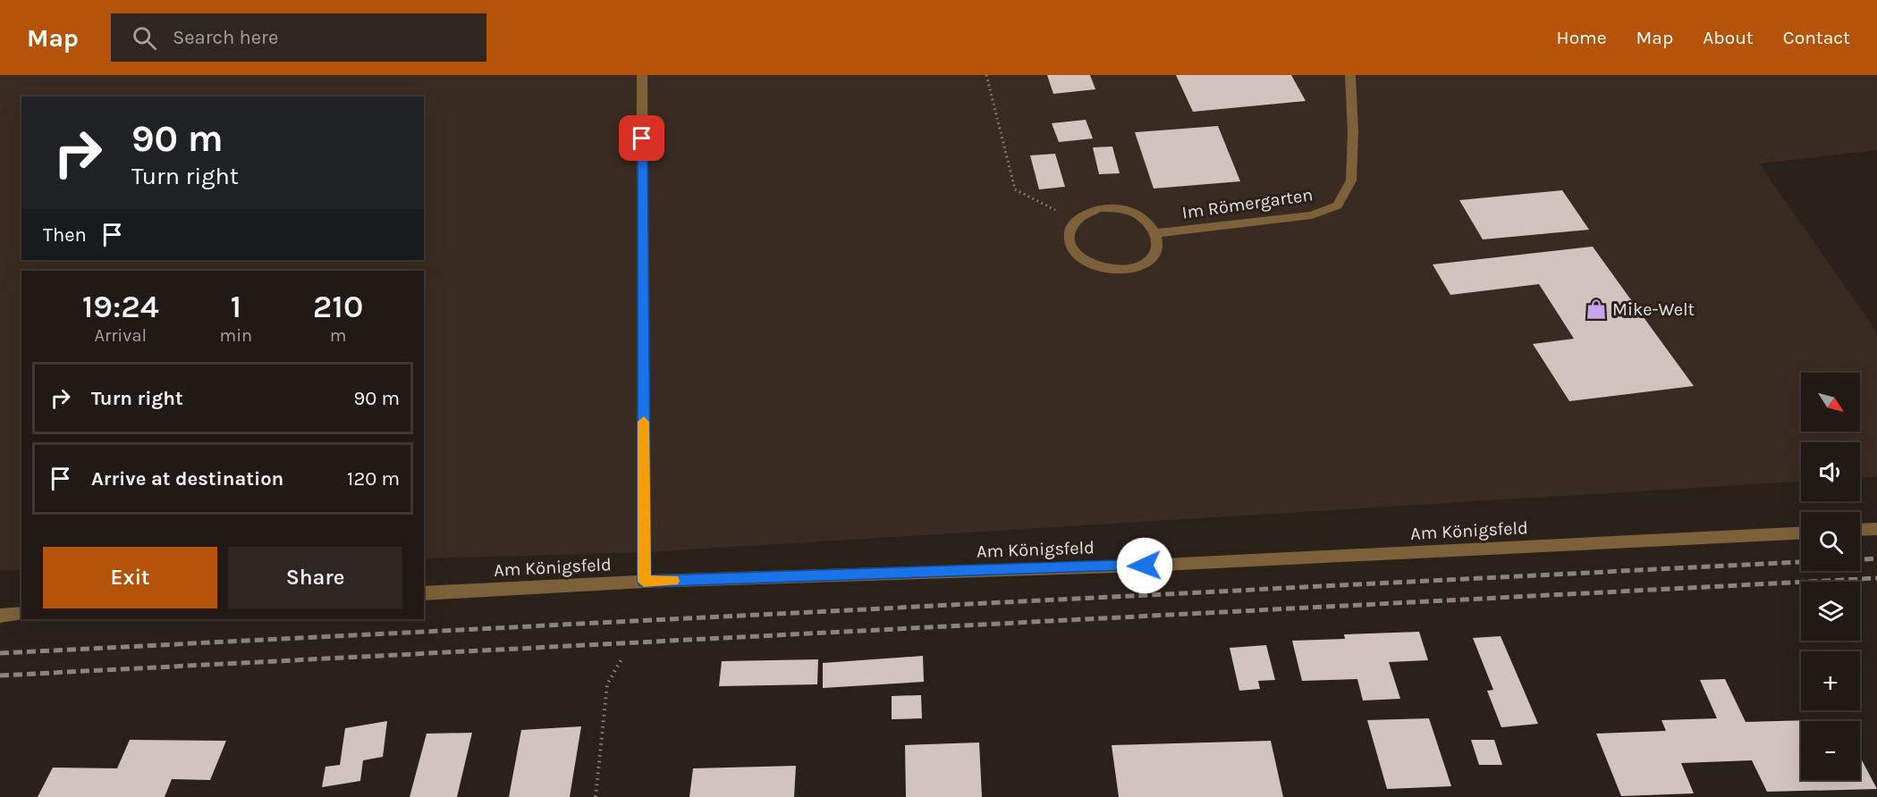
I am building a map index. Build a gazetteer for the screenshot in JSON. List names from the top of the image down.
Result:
{
  "streets": {
    "lane": ["Im Römergarten", "Am Königsfeld"]
  },
  "places": {
    "shop": ["Mike-Welt"]
  },
  "north": "bottom right",
  "page": {
    "header": "Map",
    "search": "Search here",
    "nav": [
      "Home",
      "Map",
      "About",
      "Contact"
    ],
    "turn": ["90 m", "Turn right"],
    "then": "Then",
    "eta": [
      "19:24",
      "Arrival",
      "1",
      "min",
      "210",
      "m"
    ],
    "list": [
      {
        "name": "Turn right",
        "value": "90 m"
      },
      {
        "name": "Arrive at destination",
        "value": "120 m"
      }
    ],
    "map_buttons": ["+", "−"],
    "buttons": ["Exit", "Share"]
  }
}
